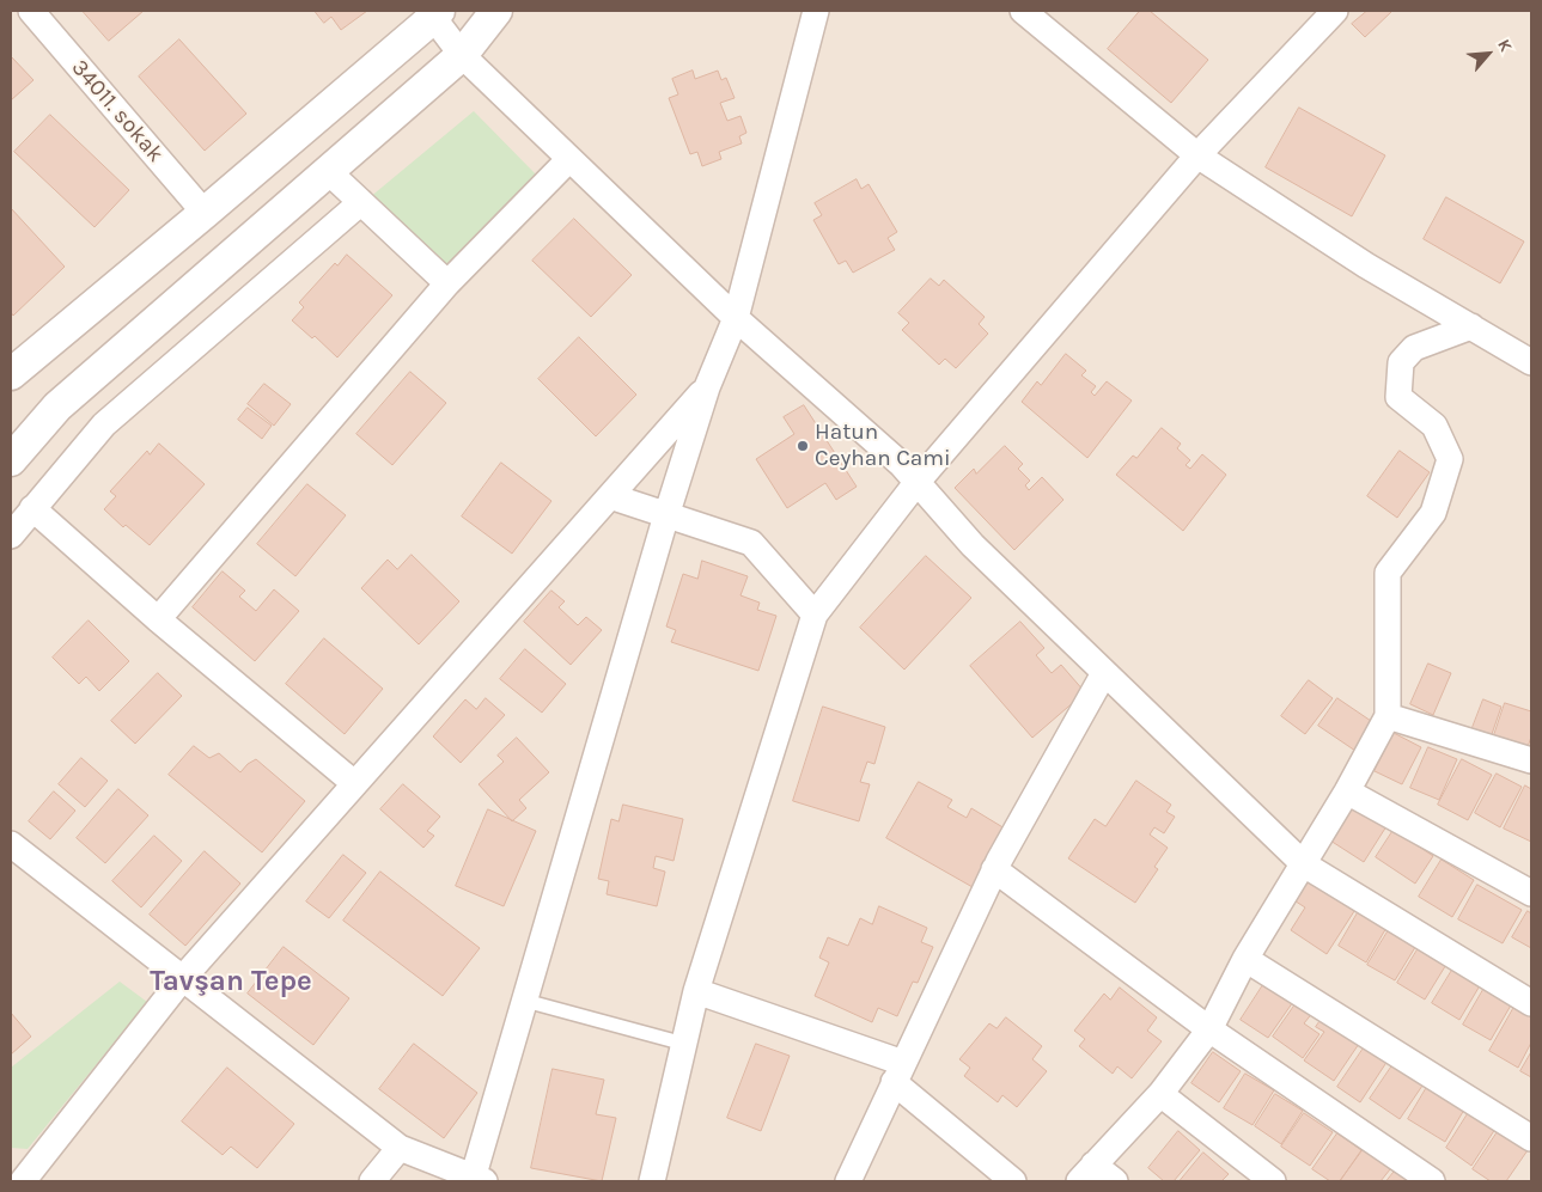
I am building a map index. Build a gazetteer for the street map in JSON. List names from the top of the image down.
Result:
{
  "streets": {
    "street": ["34011. sokak"]
  },
  "districts": ["Tavşan Tepe"],
  "places": ["Hatun Ceyhan Cami"],
  "north": "top right"
}
